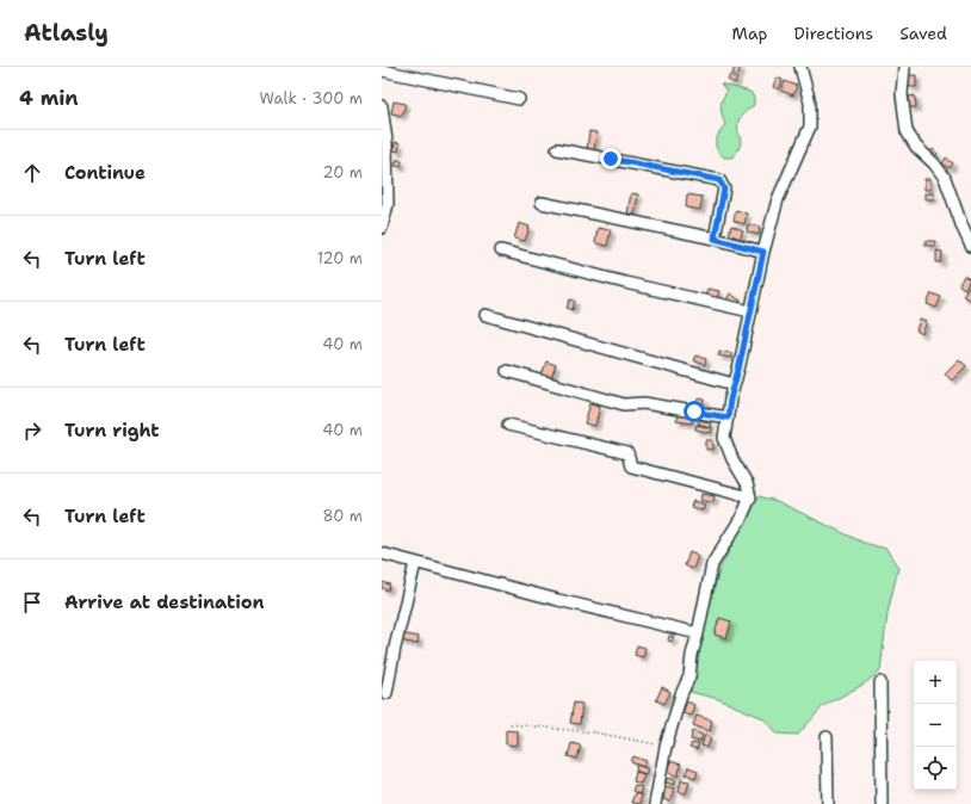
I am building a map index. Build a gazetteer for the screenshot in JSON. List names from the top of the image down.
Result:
{
  "page": {
    "header": "Atlasly",
    "nav": ["Map", "Directions", "Saved"],
    "heading": ["4 min", "Walk · 300 m"],
    "list": [
      ["Continue", "20 m"],
      ["Turn left", "120 m"],
      ["Turn left", "40 m"],
      ["Turn right", "40 m"],
      ["Turn left", "80 m"],
      "Arrive at destination"
    ],
    "map_buttons": ["+", "−"]
  }
}
